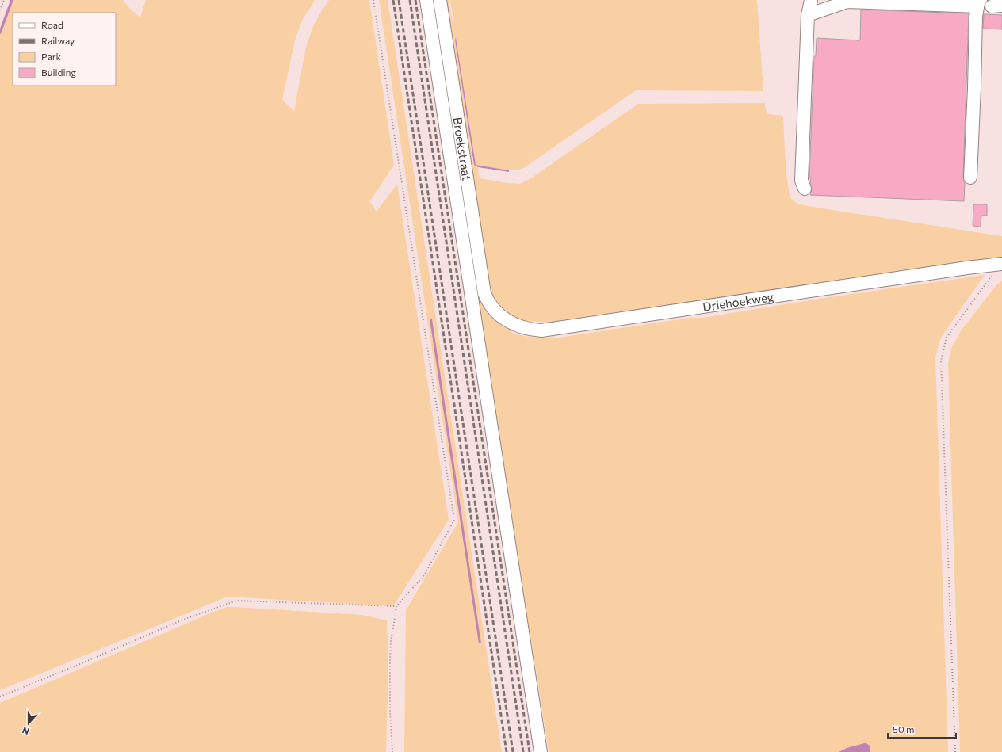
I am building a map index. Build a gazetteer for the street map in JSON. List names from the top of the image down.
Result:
{
  "streets": {
    "street": ["Broekstraat", "Driehoekweg"]
  },
  "crossings": [
    ["Broekstraat", "Driehoekweg"]
  ],
  "legend": [
    "Road",
    "Railway",
    "Park",
    "Building"
  ],
  "scale_bar": "50 m",
  "north": "bottom"
}
